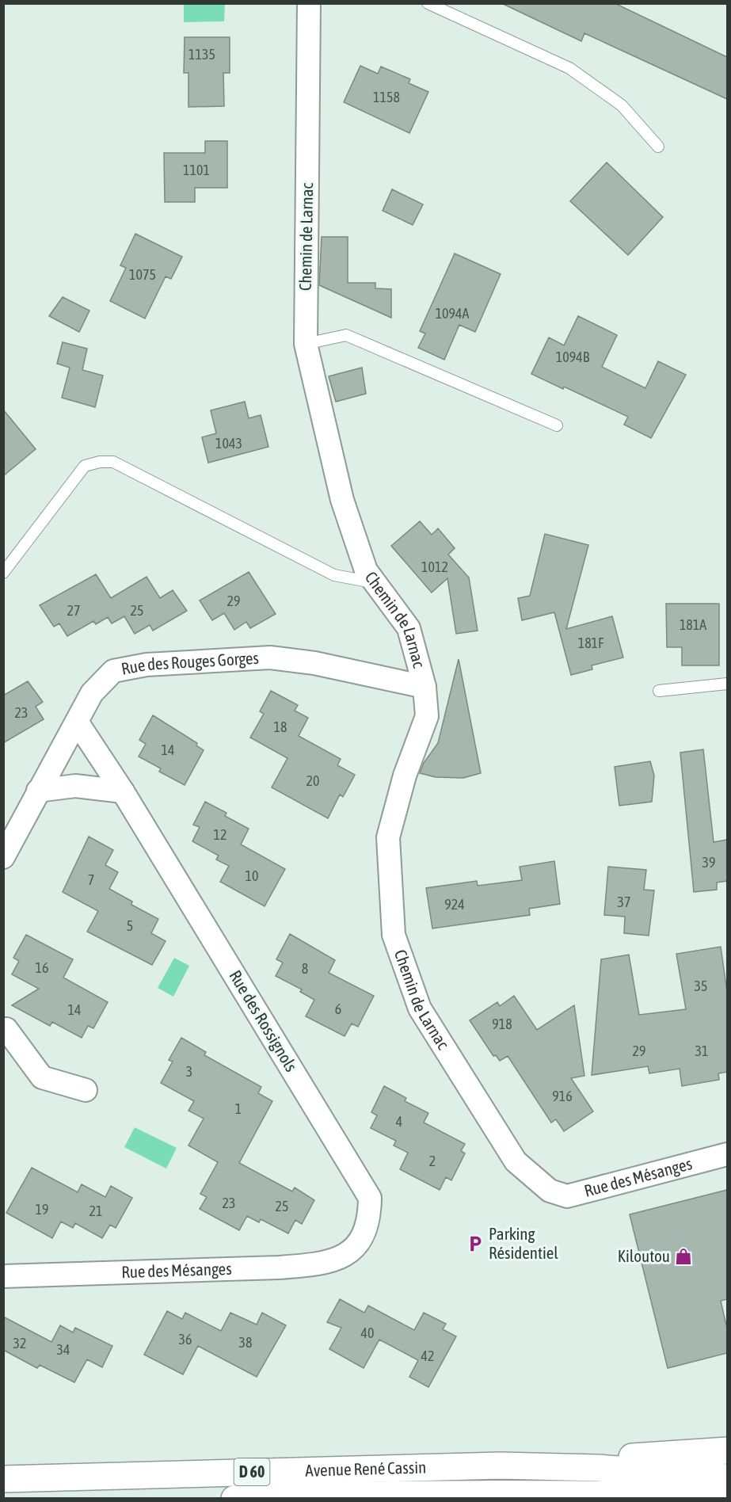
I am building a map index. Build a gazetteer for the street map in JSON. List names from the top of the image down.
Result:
{
  "streets": {
    "main road": ["Avenue René Cassin", "D 60"],
    "street": [
      "Chemin de Larnac",
      "Rue des Rouges Gorges",
      "Rue des Rossignols",
      "Rue des Mésanges"
    ]
  },
  "crossings": [
    ["Chemin de Larnac", "Rue des Rouges Gorges"],
    ["Chemin de Larnac", "Rue des Mésanges"],
    ["Rue des Rouges Gorges", "Rue des Rossignols"],
    ["Rue des Rossignols", "Rue des Mésanges"],
    ["Avenue René Cassin", "D 60"]
  ],
  "places": {
    "parking": ["Parking Résidentiel"],
    "shop": ["Kiloutou"]
  },
  "house_numbers": [
    "1135",
    "1158",
    "1101",
    "1075",
    "1094A",
    "1094B",
    "1043",
    "1012",
    "29",
    "27",
    "25",
    "181A",
    "181F",
    "23",
    "18",
    "14",
    "20",
    "12",
    "39",
    "10",
    "7",
    "37",
    "924",
    "5",
    "16",
    "8",
    "35",
    "6",
    "14",
    "918",
    "29",
    "31",
    "3",
    "916",
    "1",
    "4",
    "2",
    "23",
    "25",
    "19",
    "21",
    "40",
    "36",
    "38",
    "32",
    "34",
    "42"
  ]
}
